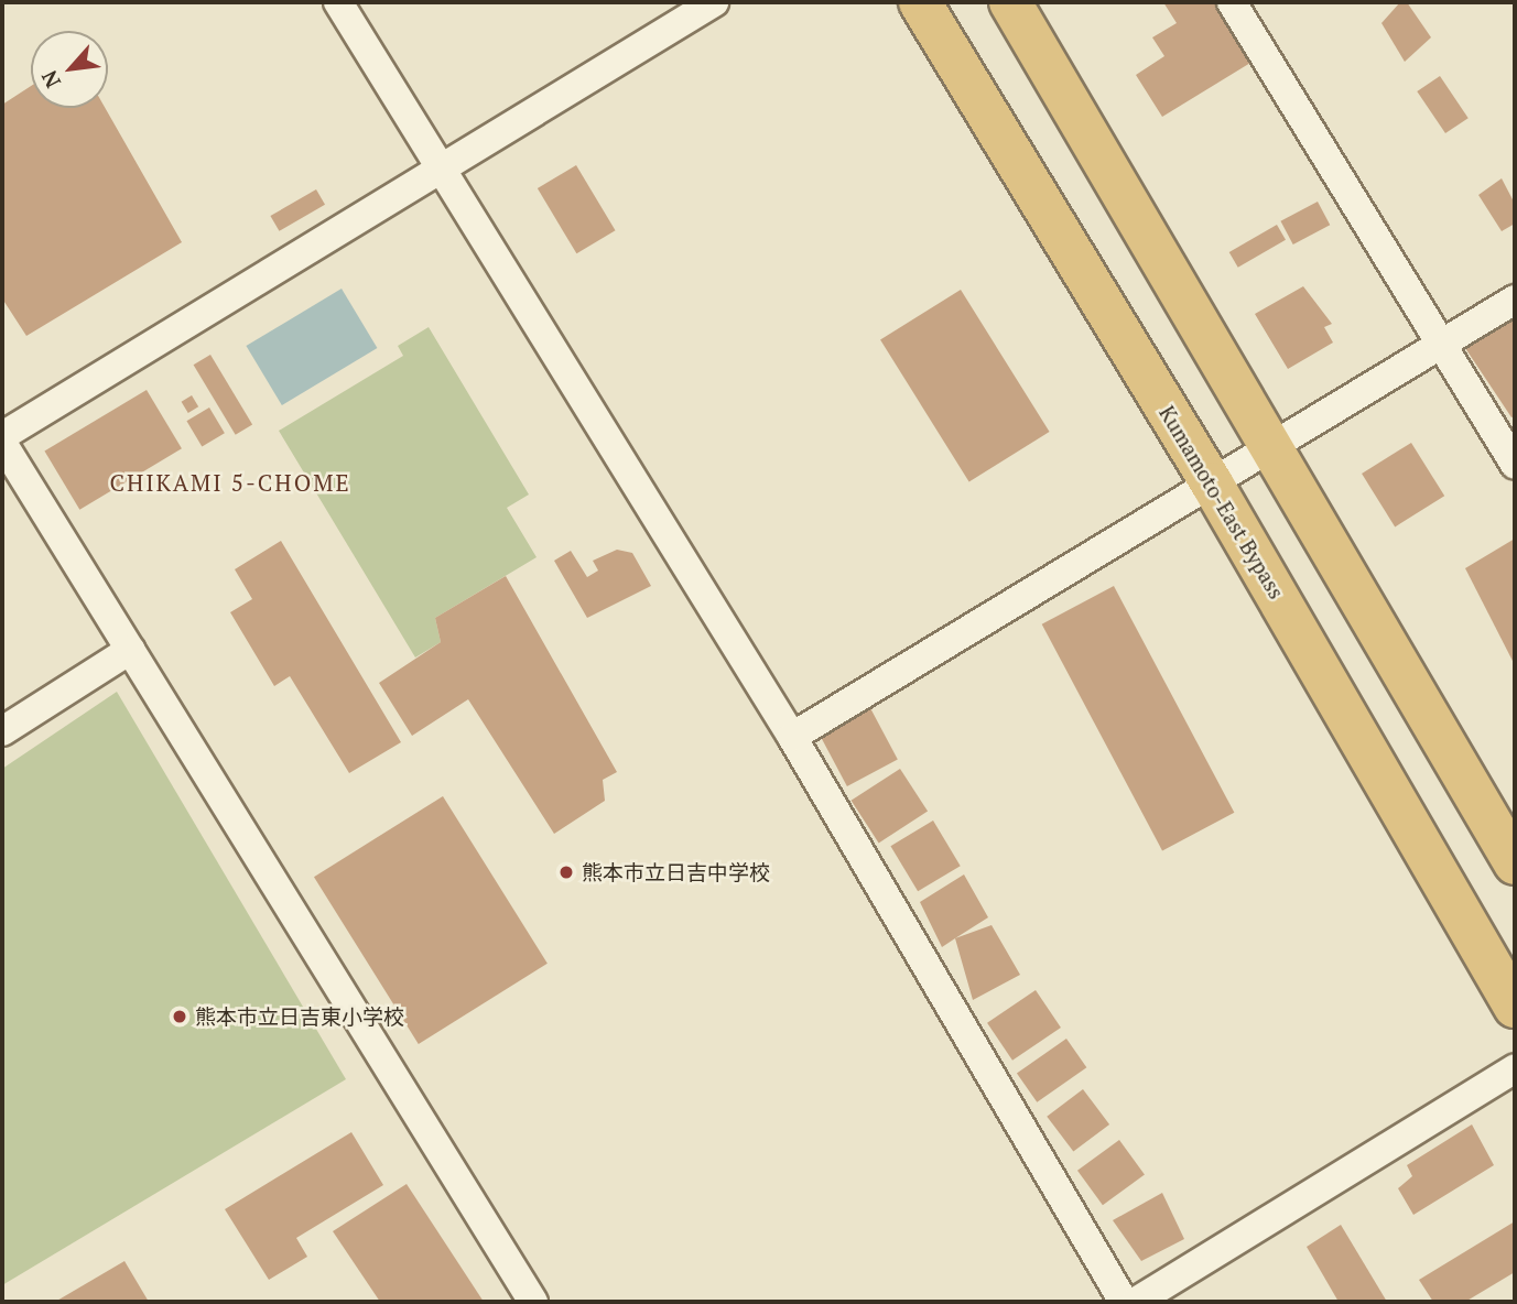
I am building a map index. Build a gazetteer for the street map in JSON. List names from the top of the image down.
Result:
{
  "streets": {
    "highway": ["Kumamoto-East Bypass"]
  },
  "districts": ["CHIKAMI 5-CHOME"],
  "places": ["熊本市立日吉中学校", "熊本市立日吉東小学校"],
  "north": "bottom left"
}
